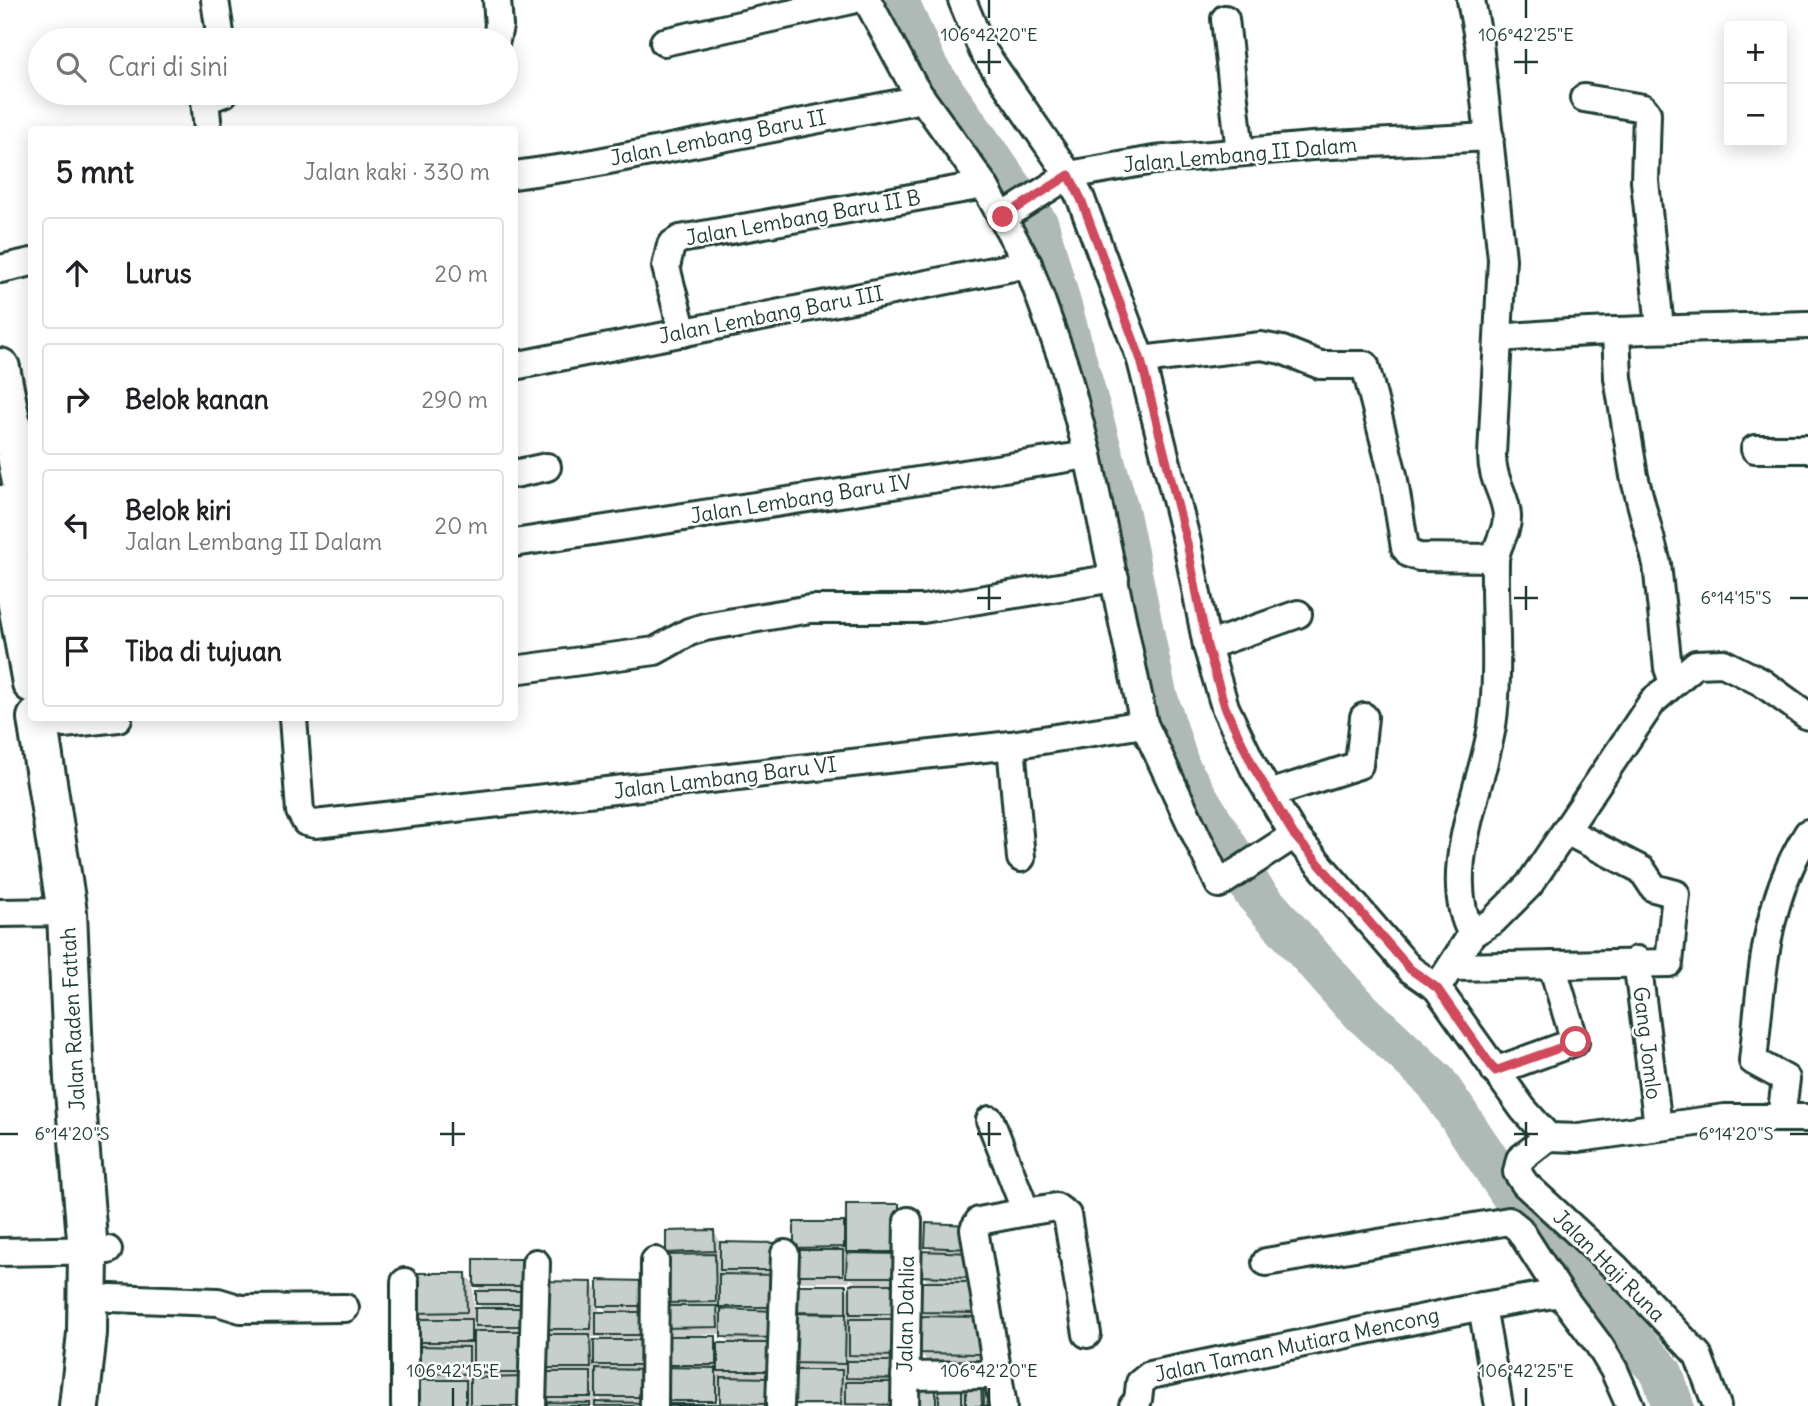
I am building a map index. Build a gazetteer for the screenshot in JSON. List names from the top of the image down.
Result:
{
  "streets": {
    "main road": ["Jalan Raden Fattah"],
    "street": [
      "Jalan Lembang Baru II",
      "Jalan Lembang II Dalam",
      "Jalan Lembang Baru II B",
      "Jalan Lembang Baru III",
      "Jalan Lembang Baru IV",
      "Jalan Lambang Baru VI",
      "Gang Jomlo",
      "Jalan Haji Runa",
      "Jalan Dahlia",
      "Jalan Taman Mutiara Mencong"
    ]
  },
  "crossings": [
    ["Jalan Lembang Baru II B", "Jalan Lembang Baru III"]
  ],
  "page": {
    "map_buttons": ["+", "−"],
    "search": "Cari di sini",
    "heading": ["5 mnt", "Jalan kaki · 330 m"],
    "list": [
      ["Lurus", "20 m"],
      ["Belok kanan", "290 m"],
      ["Belok kiri", "Jalan Lembang II Dalam", "20 m"],
      "Tiba di tujuan"
    ]
  },
  "coordinates": [
    "106°42'20\"E",
    "106°42'25\"E",
    "6°14'15\"S",
    "6°14'20\"S",
    "106°42'15\"E"
  ]
}
